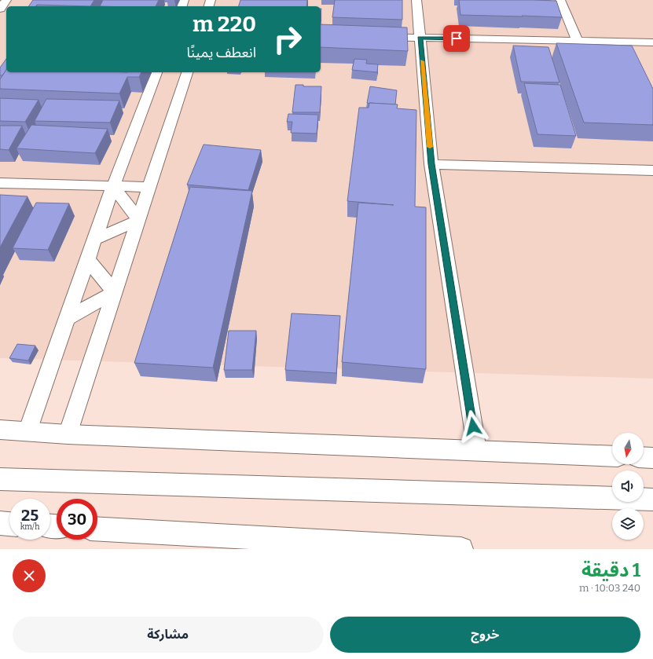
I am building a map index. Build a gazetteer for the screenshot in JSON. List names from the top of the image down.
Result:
{
  "north": "bottom",
  "page": {
    "turn": ["220 m", "انعطف يمينًا"],
    "speed": "25 km/h",
    "limit": "30",
    "heading": ["1 دقيقة", "240 m · 10:03"],
    "buttons": ["خروج", "مشاركة"]
  }
}
